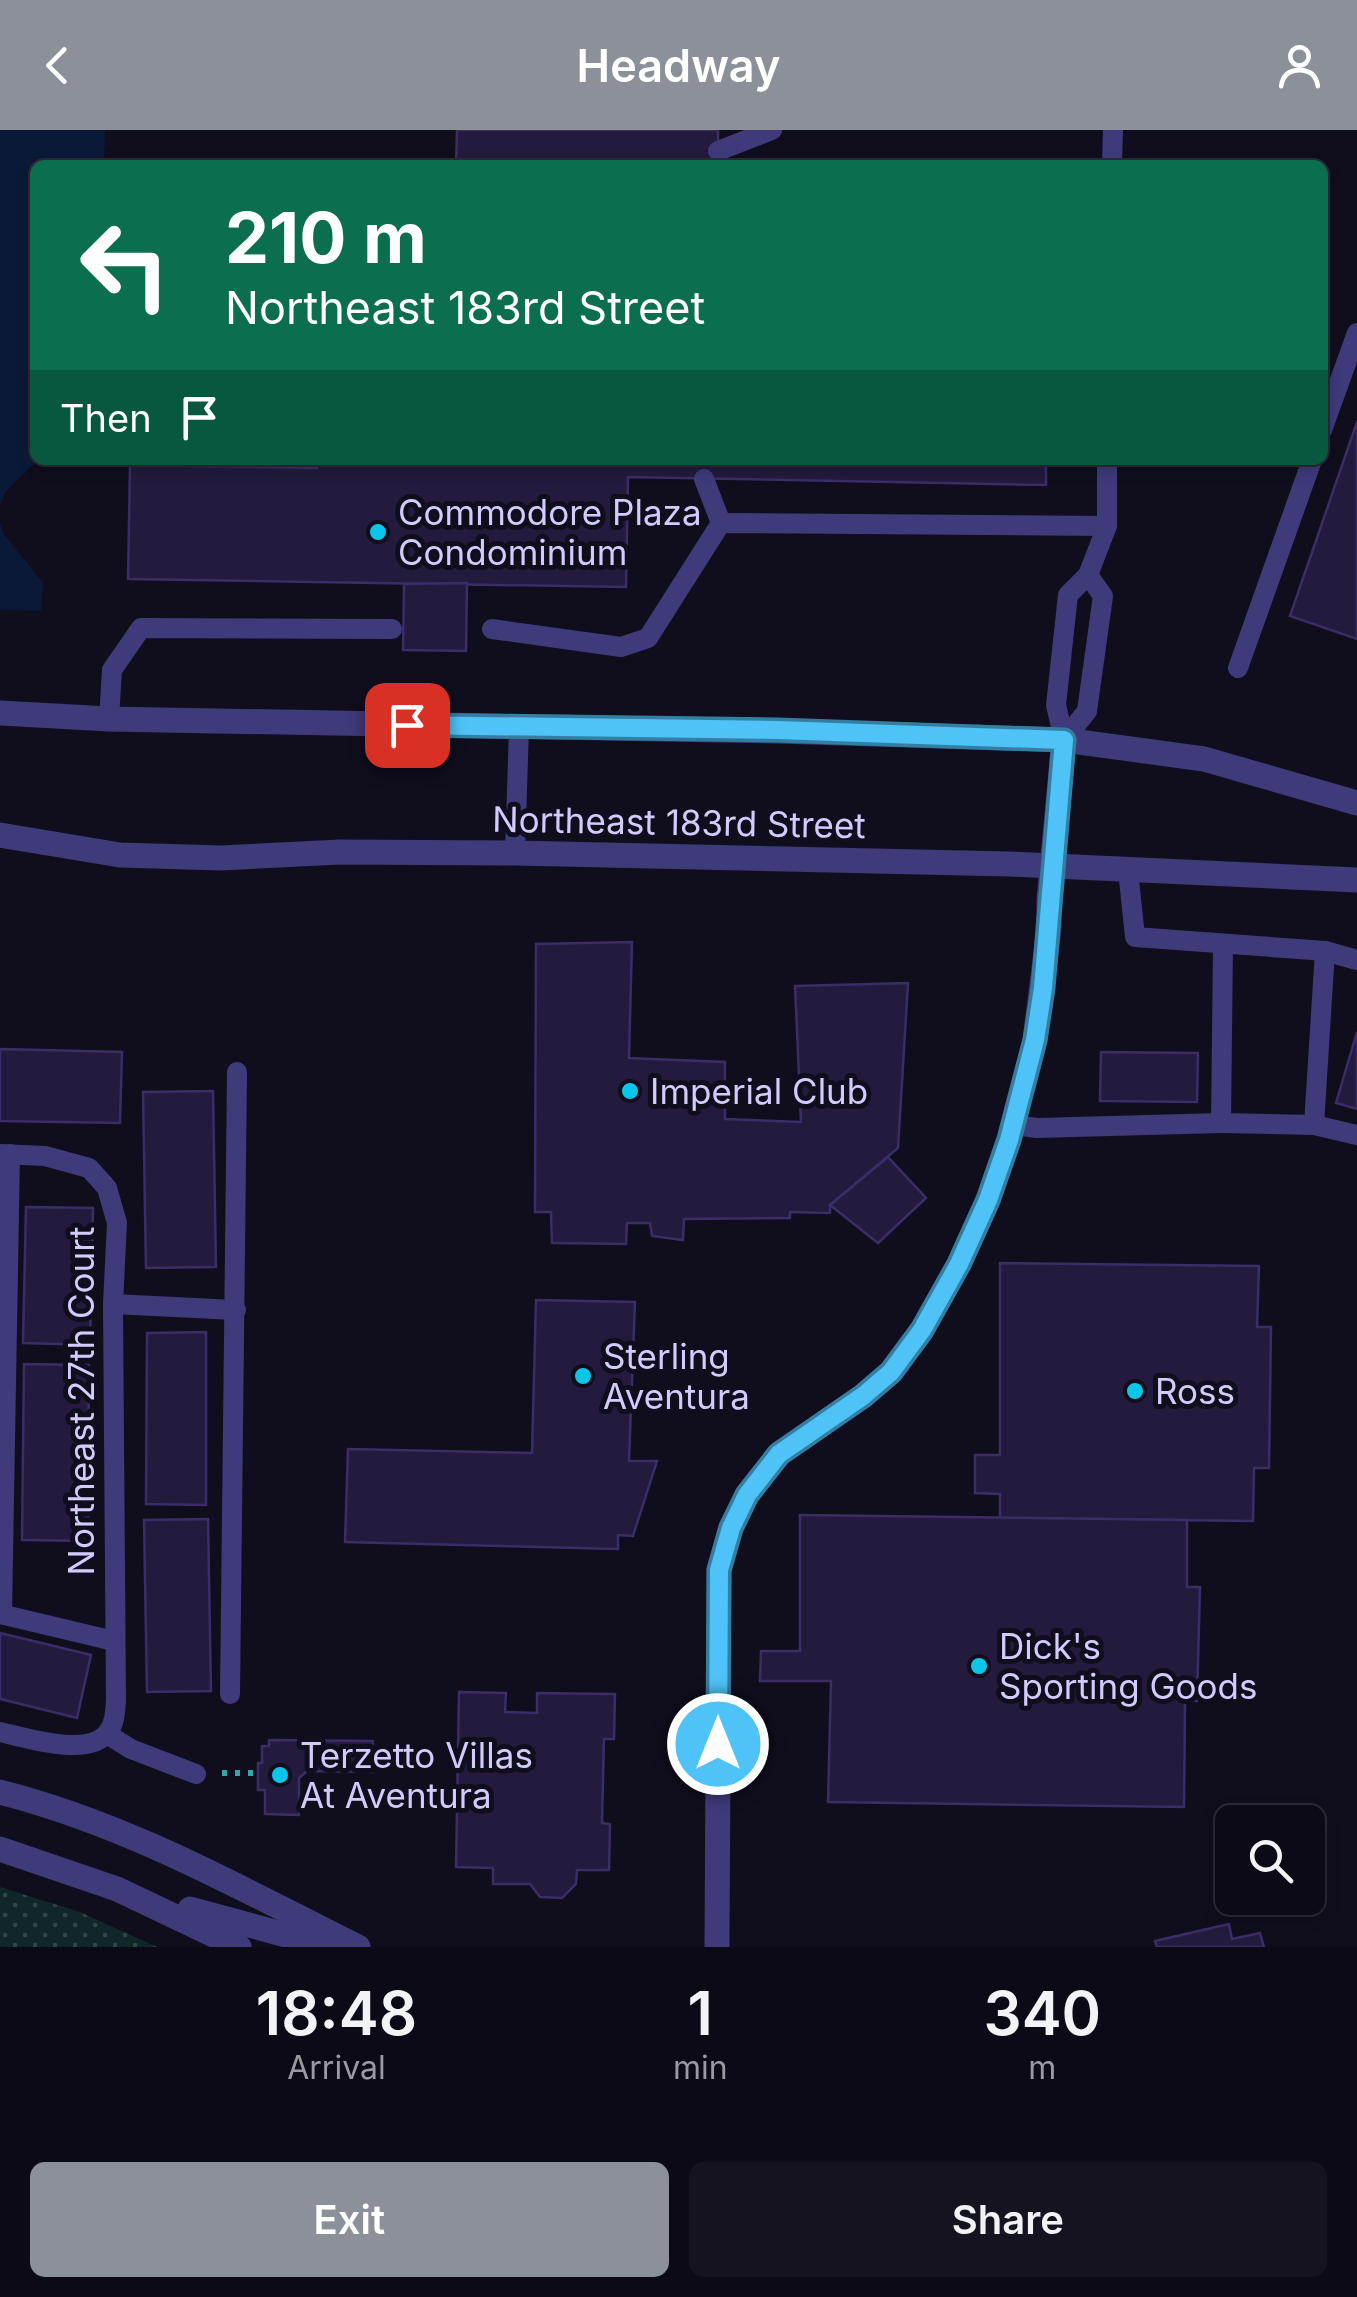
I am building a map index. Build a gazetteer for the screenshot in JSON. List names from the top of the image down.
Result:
{
  "streets": {
    "street": ["Northeast 183rd Street"],
    "lane": ["Northeast 27th Court"]
  },
  "places": [
    "Commodore Plaza Condominium",
    "Imperial Club",
    "Sterling Aventura",
    "Ross",
    "Dick's Sporting Goods",
    "Terzetto Villas At Aventura"
  ],
  "page": {
    "header": "Headway",
    "turn": ["210 m", "Northeast 183rd Street"],
    "then": "Then",
    "eta": [
      "18:48",
      "Arrival",
      "1",
      "min",
      "340",
      "m"
    ],
    "buttons": ["Exit", "Share"]
  }
}
